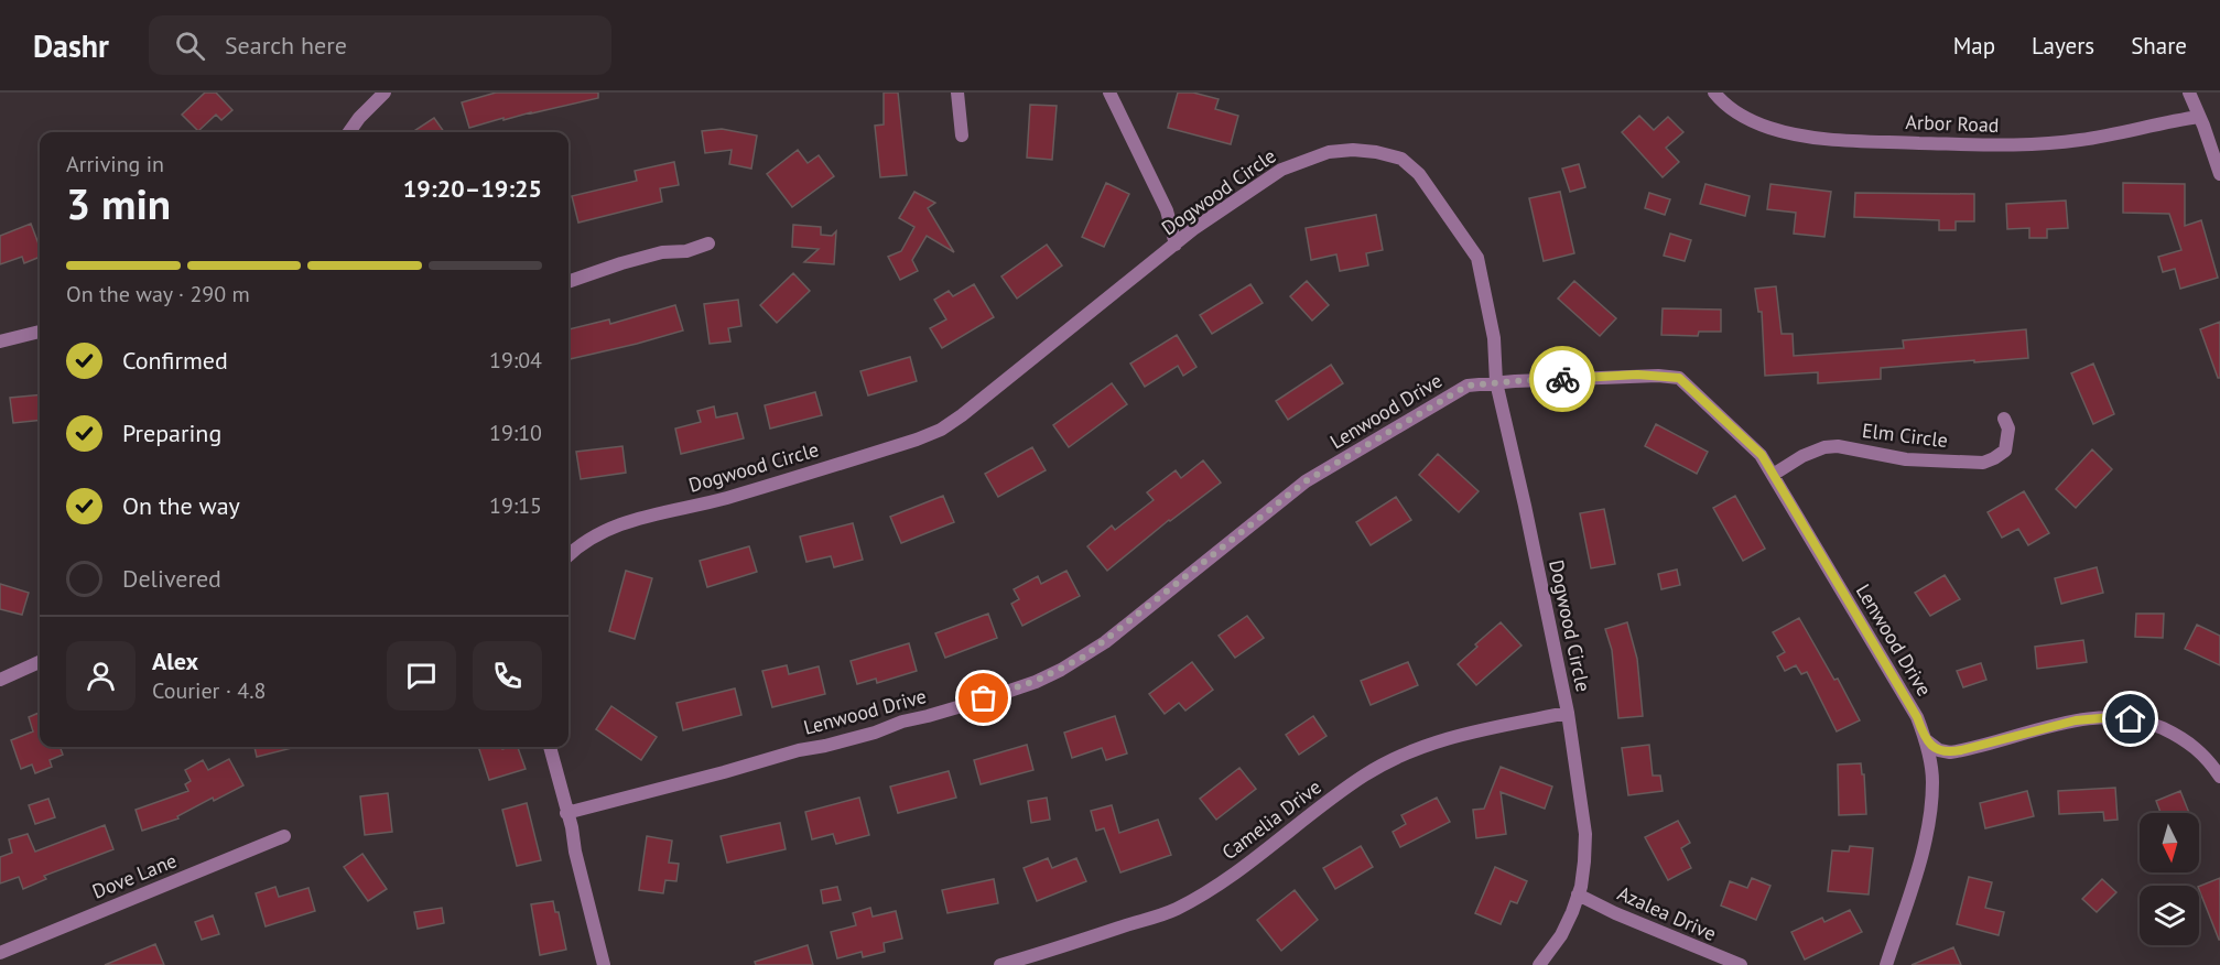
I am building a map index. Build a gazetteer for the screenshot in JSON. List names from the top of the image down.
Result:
{
  "streets": {
    "street": [
      "Arbor Road",
      "Dogwood Circle",
      "Lenwood Drive",
      "Elm Circle",
      "Camelia Drive",
      "Dove Lane",
      "Azalea Drive"
    ]
  },
  "crossings": [
    ["Dogwood Circle", "Lenwood Drive"],
    ["Dogwood Circle", "Camelia Drive"],
    ["Dogwood Circle", "Azalea Drive"],
    ["Lenwood Drive", "Elm Circle"]
  ],
  "north": "bottom",
  "page": {
    "header": "Dashr",
    "search": "Search here",
    "nav": ["Map", "Layers", "Share"],
    "heading": ["3 min", "Arriving in", "19:20–19:25"],
    "panel": ["Alex", "Courier · 4.8"],
    "bar": "On the way · 290 m",
    "list": [
      ["Confirmed", "19:04"],
      ["Preparing", "19:10"],
      ["On the way", "19:15"],
      "Delivered"
    ]
  }
}
